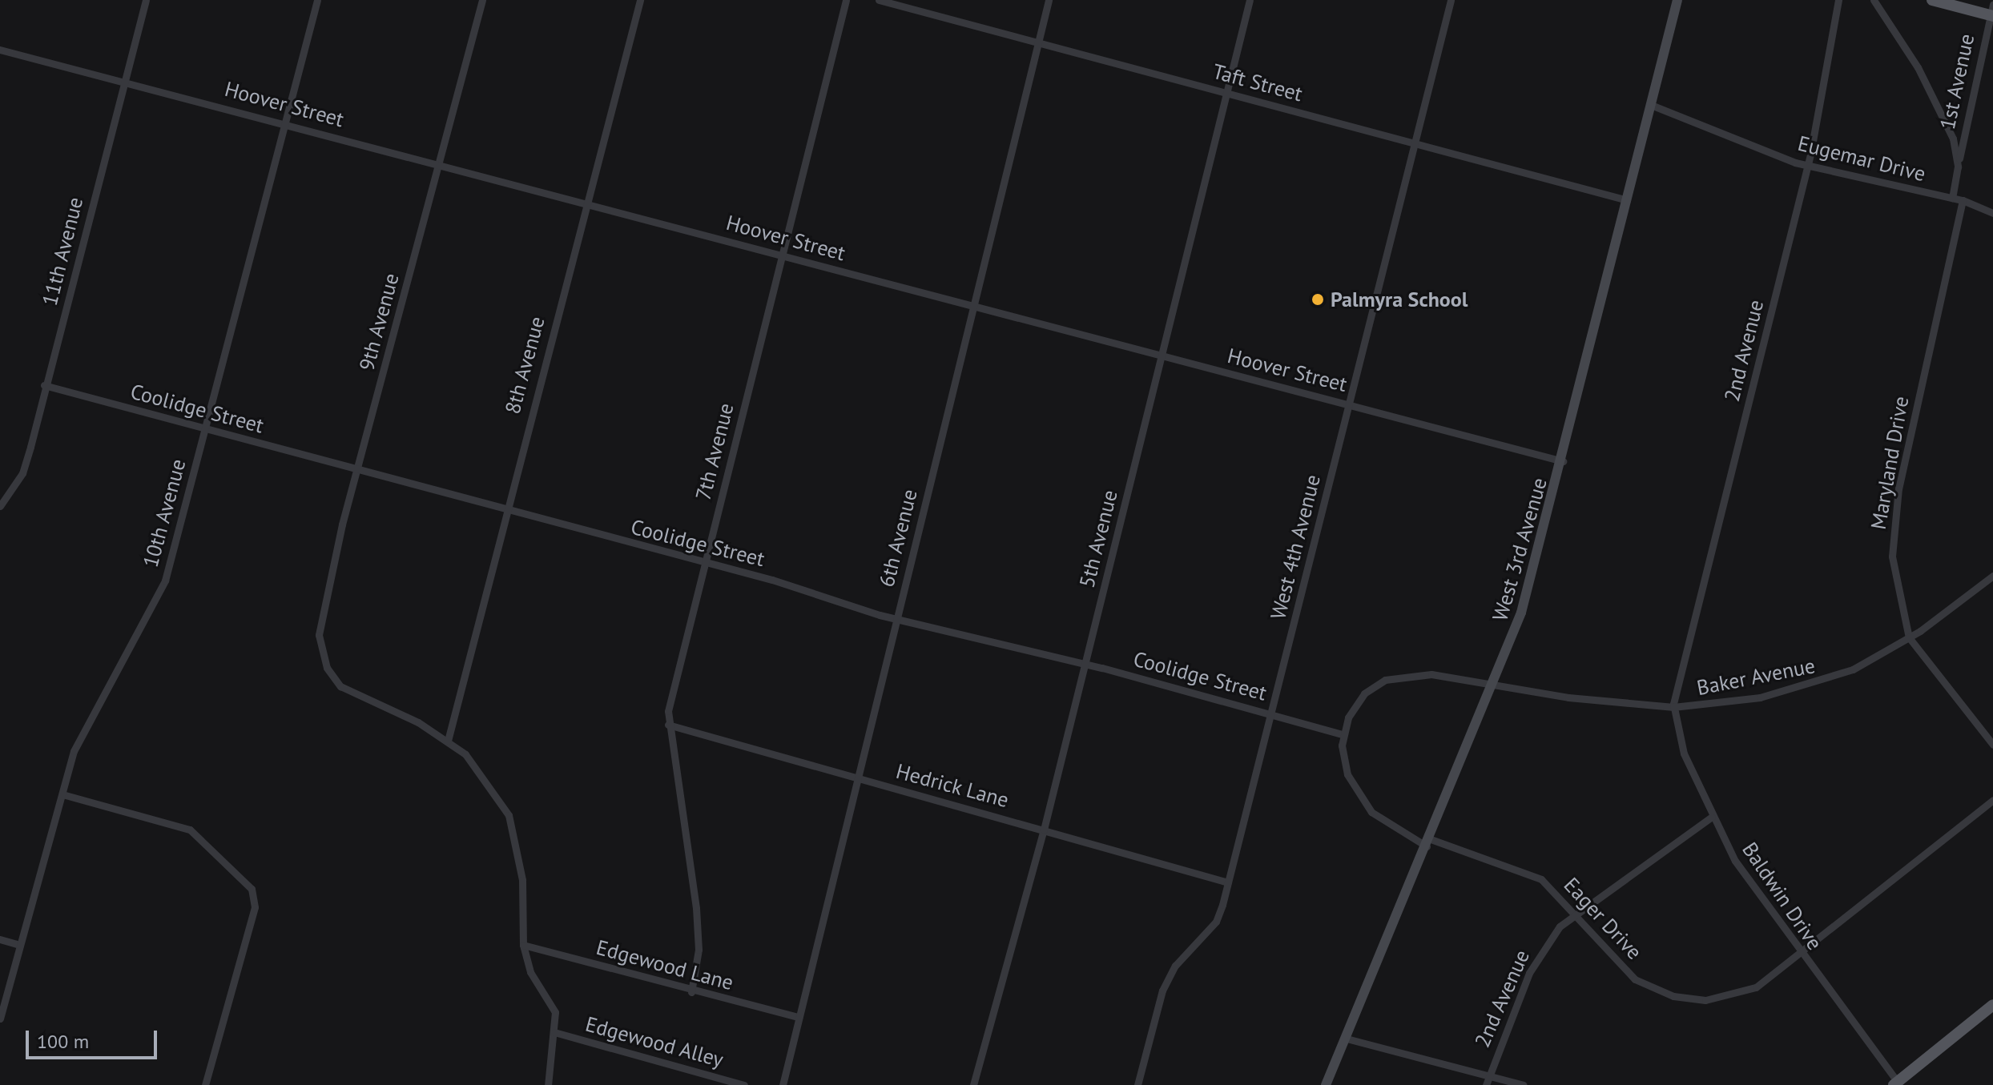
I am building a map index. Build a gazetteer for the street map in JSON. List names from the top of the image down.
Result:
{
  "streets": {
    "street": [
      "1st Avenue",
      "Taft Street",
      "Hoover Street",
      "Eugemar Drive",
      "11th Avenue",
      "9th Avenue",
      "2nd Avenue",
      "8th Avenue",
      "Coolidge Street",
      "7th Avenue",
      "Maryland Drive",
      "10th Avenue",
      "6th Avenue",
      "5th Avenue",
      "West 4th Avenue",
      "West 3rd Avenue",
      "Baker Avenue",
      "Hedrick Lane",
      "Baldwin Drive",
      "Eager Drive",
      "Edgewood Lane",
      "Edgewood Alley"
    ]
  },
  "crossings": [
    ["Taft Street", "6th Avenue"],
    ["Taft Street", "5th Avenue"],
    ["Taft Street", "West 4th Avenue"],
    ["Taft Street", "West 3rd Avenue"],
    ["Hoover Street", "11th Avenue"],
    ["Hoover Street", "9th Avenue"],
    ["Hoover Street", "8th Avenue"],
    ["Hoover Street", "7th Avenue"],
    ["Hoover Street", "10th Avenue"],
    ["Hoover Street", "6th Avenue"],
    ["Hoover Street", "5th Avenue"],
    ["Hoover Street", "West 4th Avenue"],
    ["Hoover Street", "West 3rd Avenue"],
    ["Eugemar Drive", "2nd Avenue"],
    ["Eugemar Drive", "Maryland Drive"],
    ["Eugemar Drive", "West 3rd Avenue"],
    ["11th Avenue", "Coolidge Street"],
    ["9th Avenue", "8th Avenue"],
    ["9th Avenue", "Coolidge Street"],
    ["2nd Avenue", "Baker Avenue"],
    ["2nd Avenue", "Baldwin Drive"],
    ["2nd Avenue", "Eager Drive"],
    ["8th Avenue", "Coolidge Street"],
    ["Coolidge Street", "7th Avenue"],
    ["Coolidge Street", "10th Avenue"],
    ["Coolidge Street", "6th Avenue"],
    ["Coolidge Street", "5th Avenue"],
    ["Coolidge Street", "West 4th Avenue"],
    ["Coolidge Street", "Baker Avenue"],
    ["Coolidge Street", "Eager Drive"],
    ["7th Avenue", "Hedrick Lane"],
    ["7th Avenue", "Edgewood Lane"],
    ["Maryland Drive", "Baker Avenue"],
    ["6th Avenue", "Hedrick Lane"],
    ["6th Avenue", "Edgewood Lane"],
    ["5th Avenue", "Hedrick Lane"],
    ["West 4th Avenue", "Hedrick Lane"],
    ["West 3rd Avenue", "Baker Avenue"],
    ["West 3rd Avenue", "Eager Drive"],
    ["Baker Avenue", "Baldwin Drive"],
    ["Baker Avenue", "Eager Drive"],
    ["Baldwin Drive", "Eager Drive"]
  ],
  "places": ["Palmyra School"],
  "scale_bar": "100 m"
}
